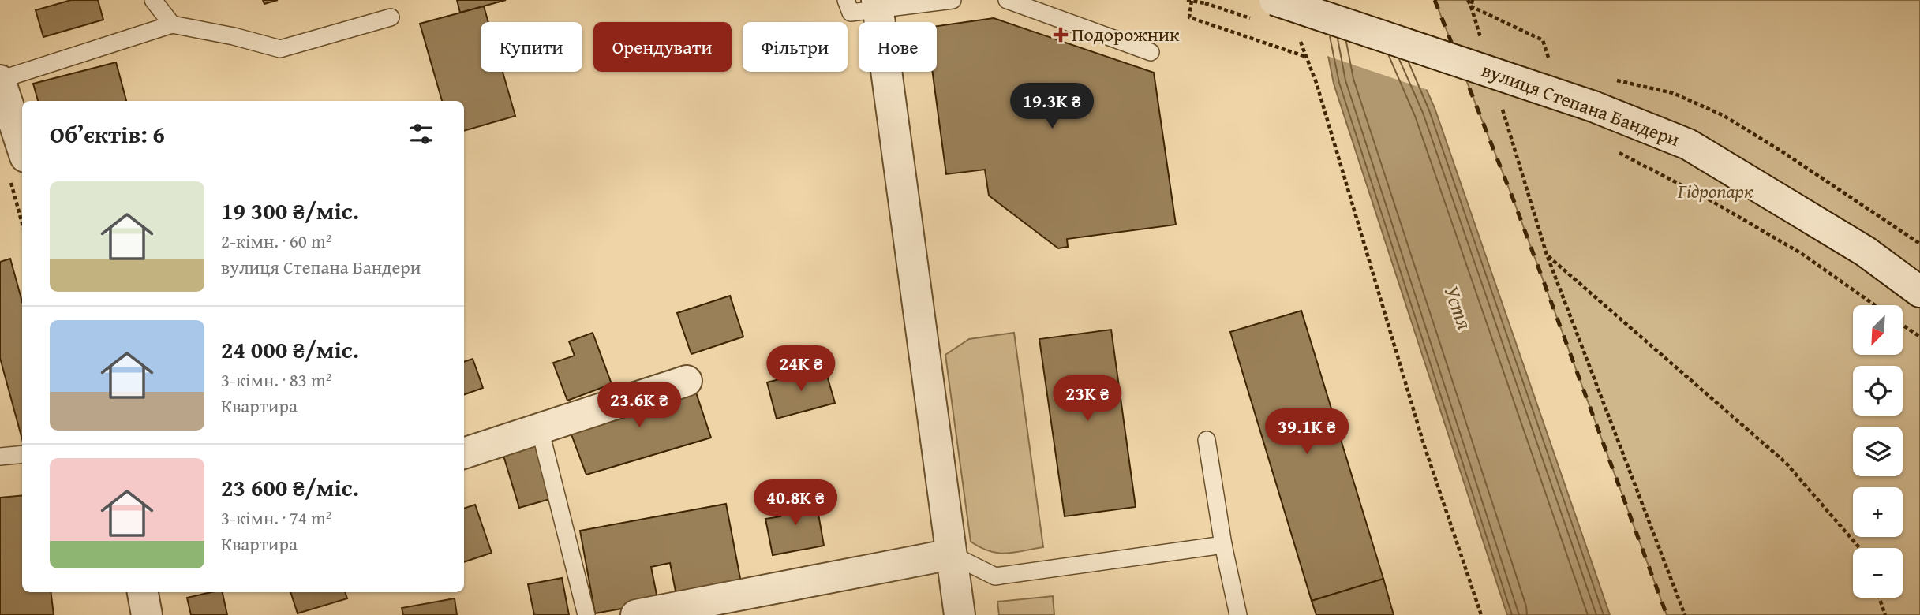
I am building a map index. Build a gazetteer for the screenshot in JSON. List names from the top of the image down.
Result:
{
  "streets": {
    "street": ["вулиця Степана Бандери"]
  },
  "water": ["Устя"],
  "parks": ["Гідропарк"],
  "places": {
    "health": ["Подорожник"]
  },
  "north": "bottom left",
  "page": {
    "chip": [
      "Купити",
      "Орендувати",
      "Фільтри",
      "Нове"
    ],
    "price": [
      "19.3K ₴",
      "24K ₴",
      "23K ₴",
      "23.6K ₴",
      "39.1K ₴",
      "40.8K ₴"
    ],
    "heading": "Об’єктів: 6",
    "list": [
      {
        "name": "19 300 ₴/міс.",
        "note": "2-кімн. · 60 m² · вулиця Степана Бандери"
      },
      {
        "name": "24 000 ₴/міс.",
        "note": "3-кімн. · 83 m² · Квартира"
      },
      {
        "name": "23 600 ₴/міс.",
        "note": "3-кімн. · 74 m² · Квартира"
      }
    ],
    "map_buttons": ["+", "−"]
  }
}
